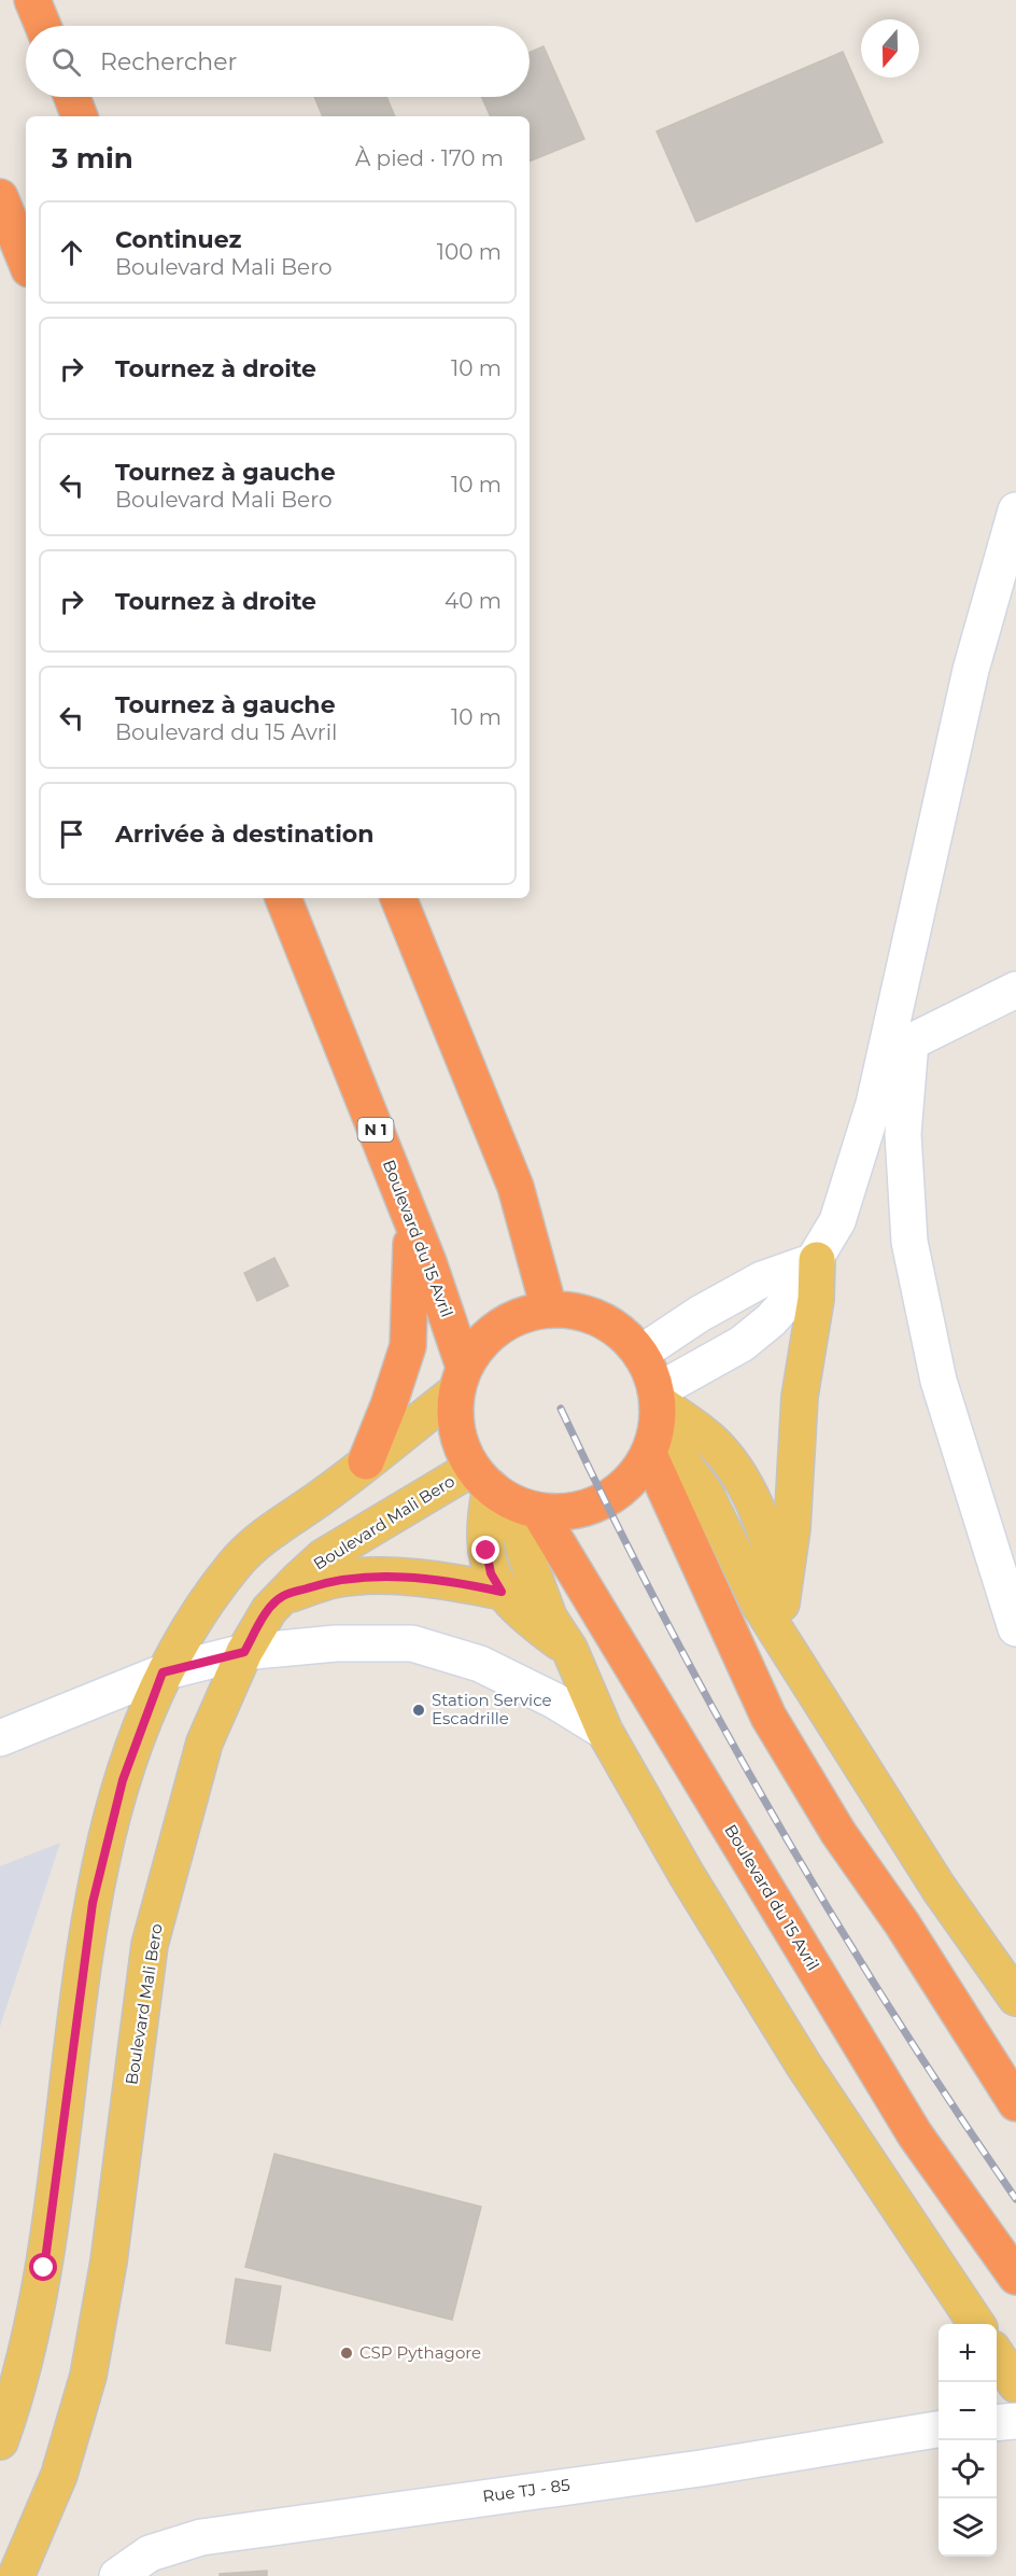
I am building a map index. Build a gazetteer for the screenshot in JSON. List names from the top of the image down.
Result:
{
  "streets": {
    "highway": ["N 1", "Boulevard du 15 Avril"],
    "main road": ["Boulevard Mali Bero"],
    "street": ["Rue TJ - 85"]
  },
  "crossings": [
    ["Boulevard du 15 Avril", "Boulevard Mali Bero"]
  ],
  "places": ["Station Service Escadrille", "CSP Pythagore"],
  "north": "bottom",
  "page": {
    "search": "Rechercher",
    "heading": ["3 min", "À pied · 170 m"],
    "list": [
      ["Continuez", "Boulevard Mali Bero", "100 m"],
      ["Tournez à droite", "10 m"],
      ["Tournez à gauche", "Boulevard Mali Bero", "10 m"],
      ["Tournez à droite", "40 m"],
      ["Tournez à gauche", "Boulevard du 15 Avril", "10 m"],
      "Arrivée à destination"
    ],
    "map_buttons": ["+", "−"]
  }
}
